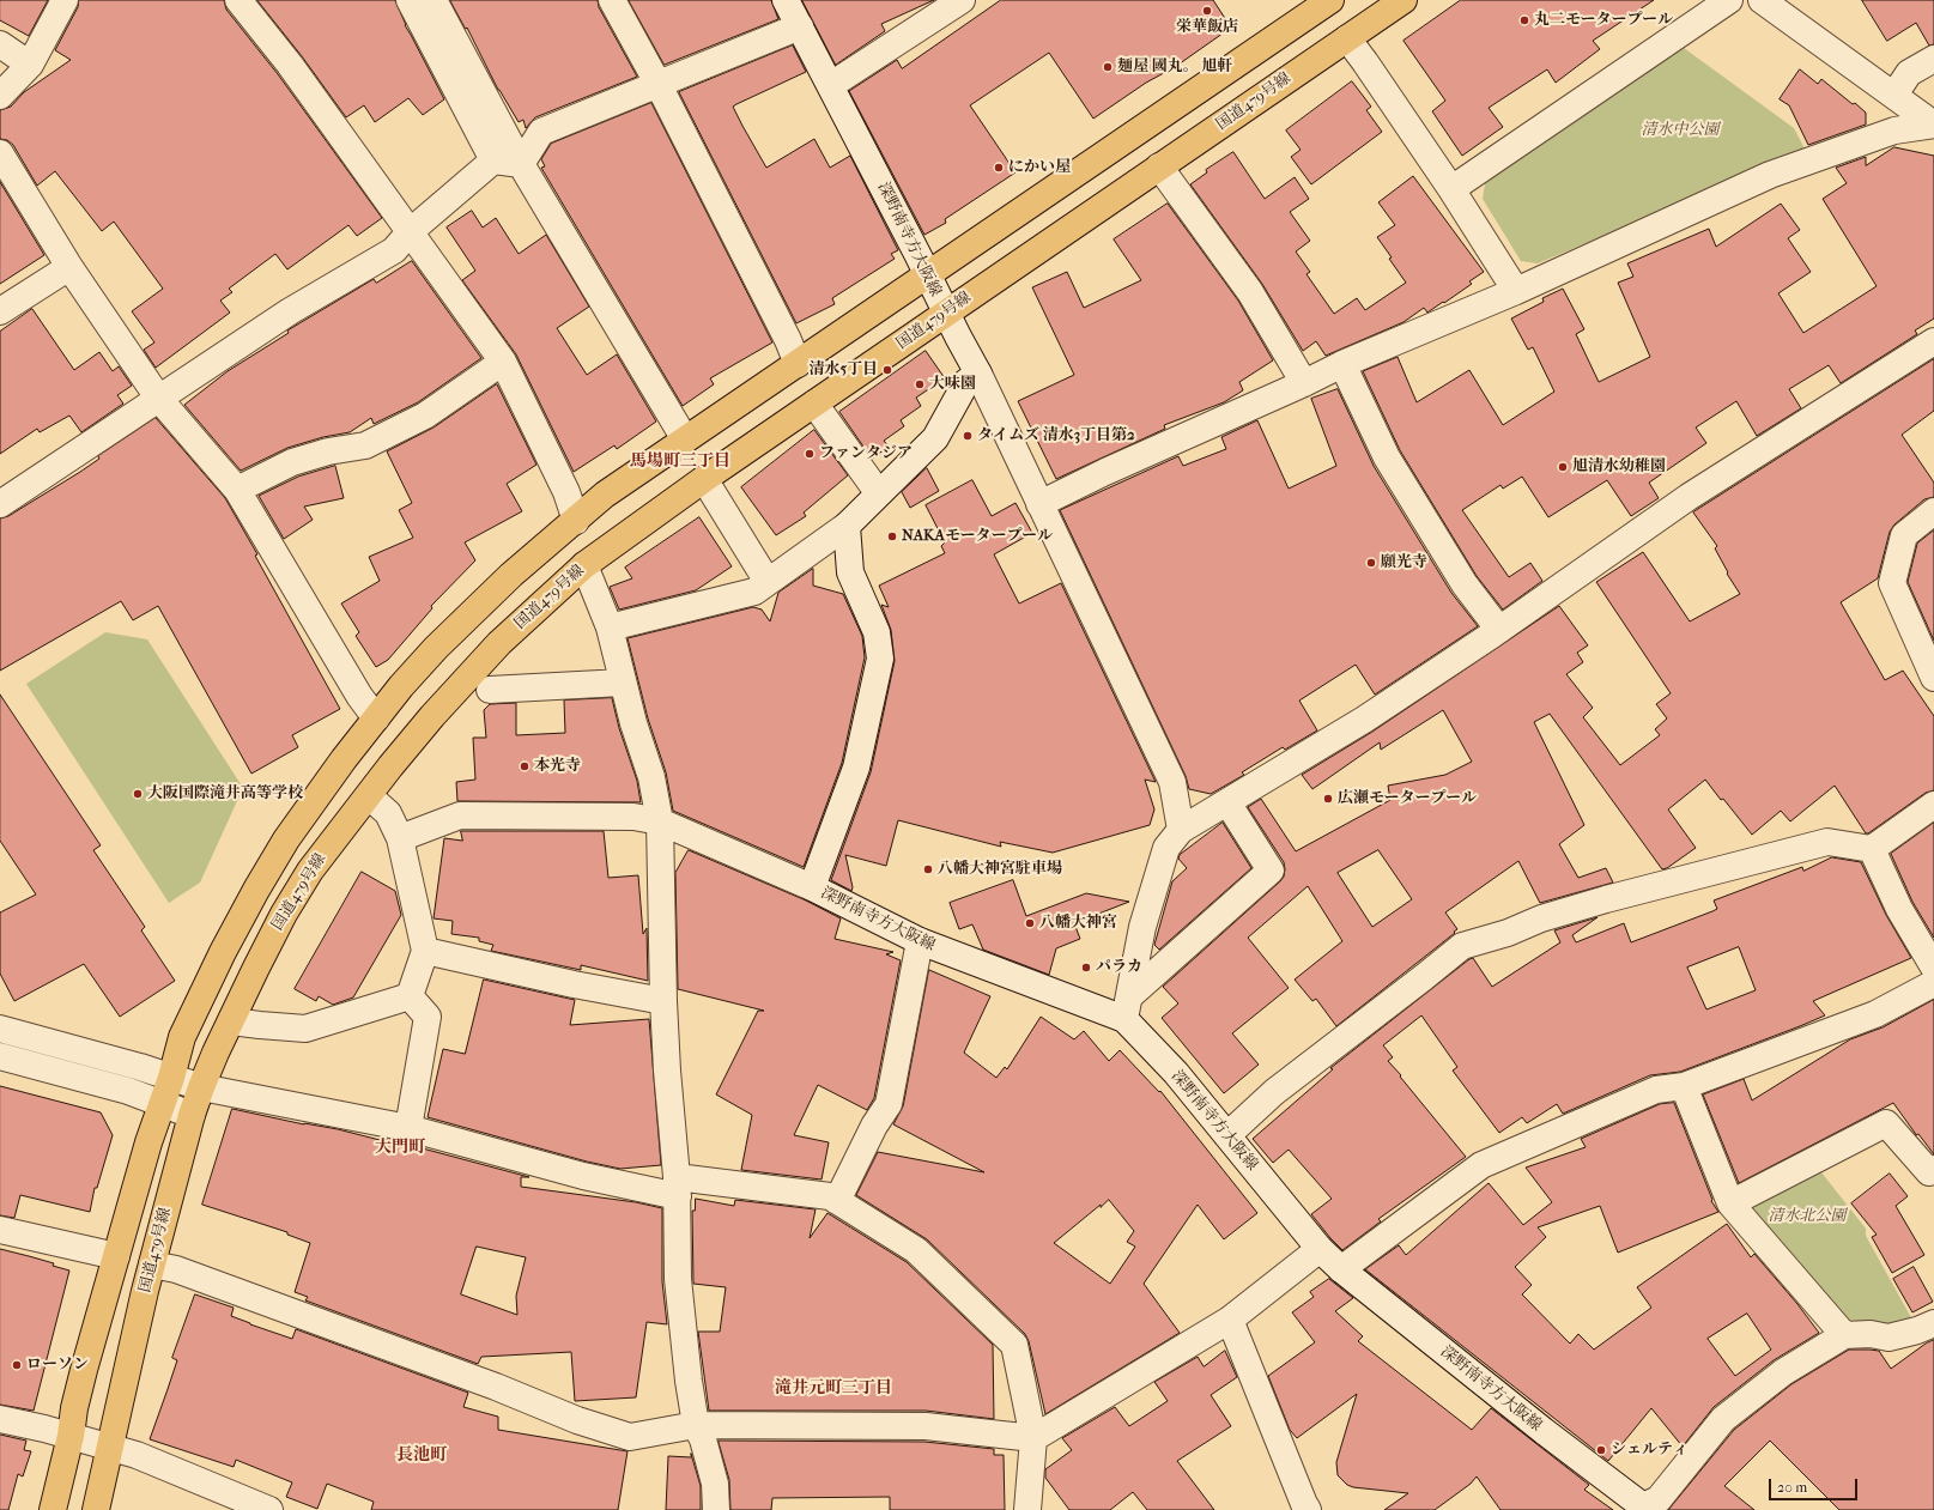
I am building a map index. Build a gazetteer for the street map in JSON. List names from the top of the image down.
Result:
{
  "streets": {
    "highway": ["国道479号線"],
    "street": ["深野南寺方大阪線"]
  },
  "crossings": [
    ["国道479号線", "深野南寺方大阪線"]
  ],
  "districts": [
    "馬場町三丁目",
    "大門町",
    "滝井元町三丁目",
    "長池町"
  ],
  "parks": ["清水中公園", "清水北公園"],
  "places": [
    "栄華飯店",
    "丸二モータープール",
    "麺屋 國丸。 旭軒",
    "にかい屋",
    "清水5丁目",
    "大味園",
    "タイムズ 清水3丁目第2",
    "ファンタジア",
    "旭清水幼稚園",
    "NAKAモータープール",
    "願光寺",
    "本光寺",
    "大阪国際滝井高等学校",
    "広瀬モータープール",
    "八幡大神宮駐車場",
    "八幡大神宮",
    "パラカ",
    "ローソン",
    "シェルティ"
  ],
  "scale_bar": "20 m"
}
